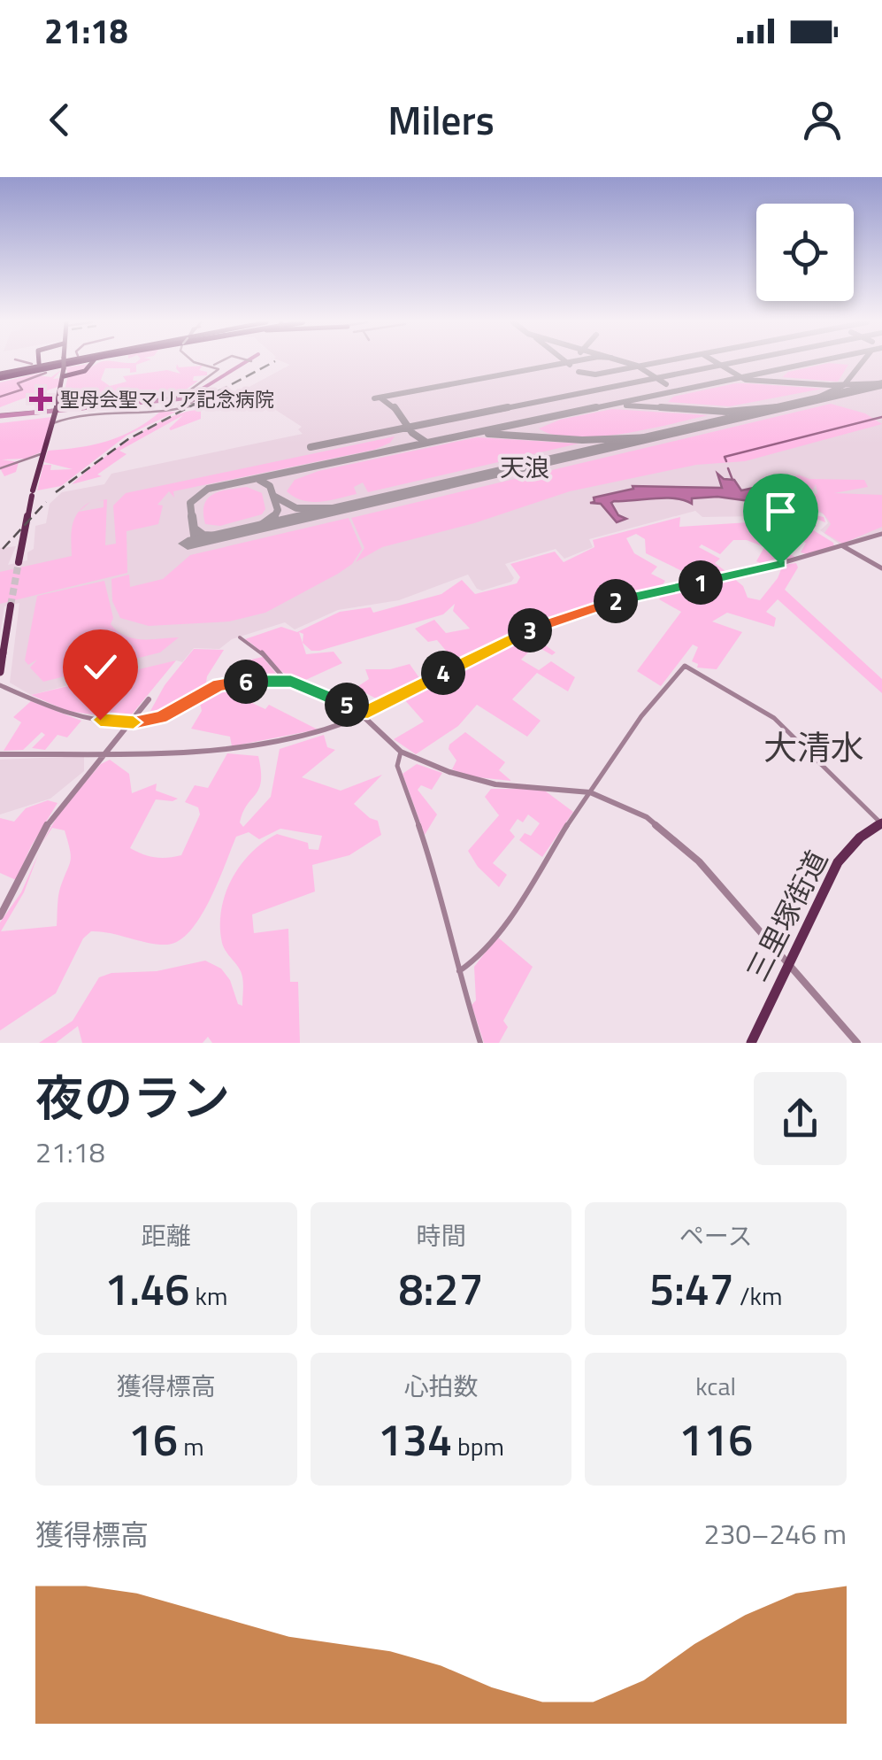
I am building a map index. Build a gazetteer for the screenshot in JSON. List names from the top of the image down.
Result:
{
  "streets": {
    "main road": ["三里塚街道"]
  },
  "districts": ["天浪", "大清水"],
  "places": {
    "health": ["聖母会聖マリア記念病院"]
  },
  "page": {
    "status": "21:18",
    "header": "Milers",
    "pins": [
      "1",
      "2",
      "3",
      "4",
      "6",
      "5"
    ],
    "heading": ["夜のラン", "21:18"],
    "stats": [
      ["距離", "1.46 km"],
      ["時間", "8:27"],
      ["ペース", "5:47 /km"],
      ["獲得標高", "16 m"],
      ["心拍数", "134 bpm"],
      ["kcal", "116"]
    ],
    "chart": ["獲得標高", "230–246 m"]
  }
}
